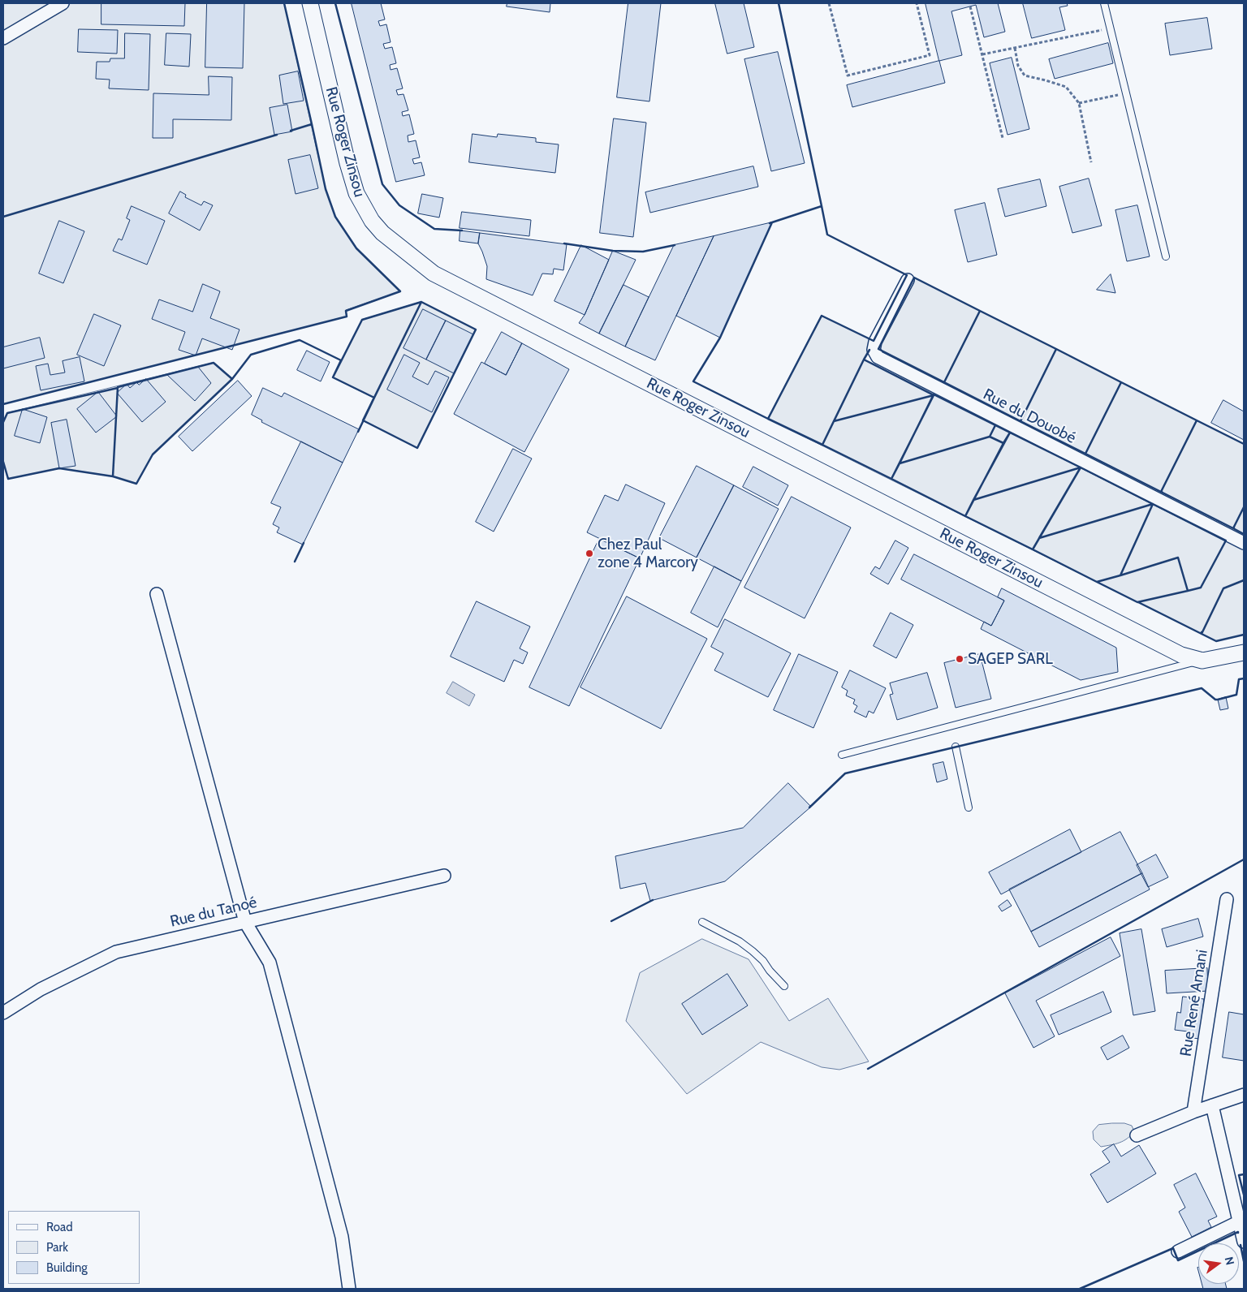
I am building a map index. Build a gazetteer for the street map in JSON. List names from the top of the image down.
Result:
{
  "streets": {
    "street": [
      "Rue Roger Zinsou",
      "Rue du Douobé",
      "Rue du Tanoé",
      "Rue René Amani"
    ]
  },
  "places": ["Chez Paul zone 4 Marcory", "SAGEP SARL"],
  "legend": ["Road", "Park", "Building"],
  "north": "right"
}
